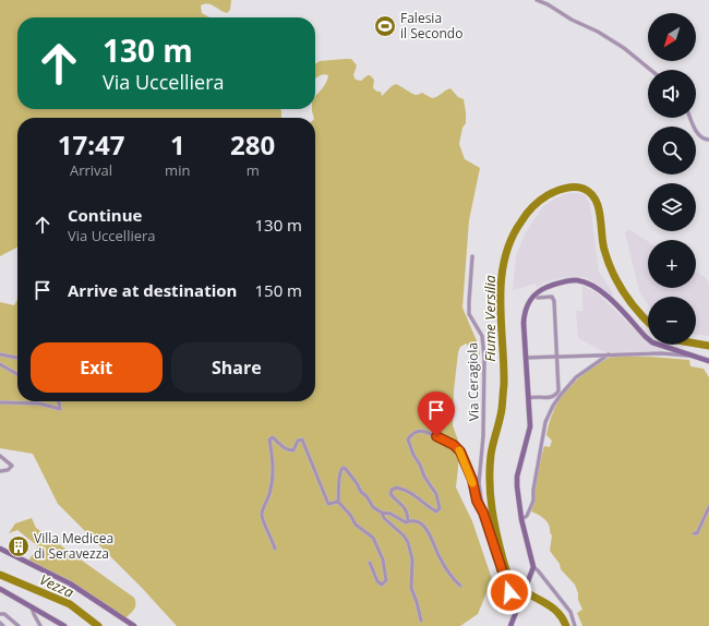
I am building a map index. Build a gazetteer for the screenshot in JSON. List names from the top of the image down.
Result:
{
  "streets": {
    "street": ["Via Ceragiola"]
  },
  "water": ["Fiume Versilia", "Vezza"],
  "places": {
    "sports": ["Falesia il Secondo"],
    "building": ["Villa Medicea di Seravezza"]
  },
  "north": "bottom left",
  "page": {
    "map_buttons": ["+", "−"],
    "turn": ["130 m", "Via Uccelliera"],
    "eta": [
      "17:47",
      "Arrival",
      "1",
      "min",
      "280",
      "m"
    ],
    "list": [
      {
        "name": "Continue",
        "note": "Via Uccelliera",
        "value": "130 m"
      },
      {
        "name": "Arrive at destination",
        "value": "150 m"
      }
    ],
    "buttons": ["Exit", "Share"]
  }
}
